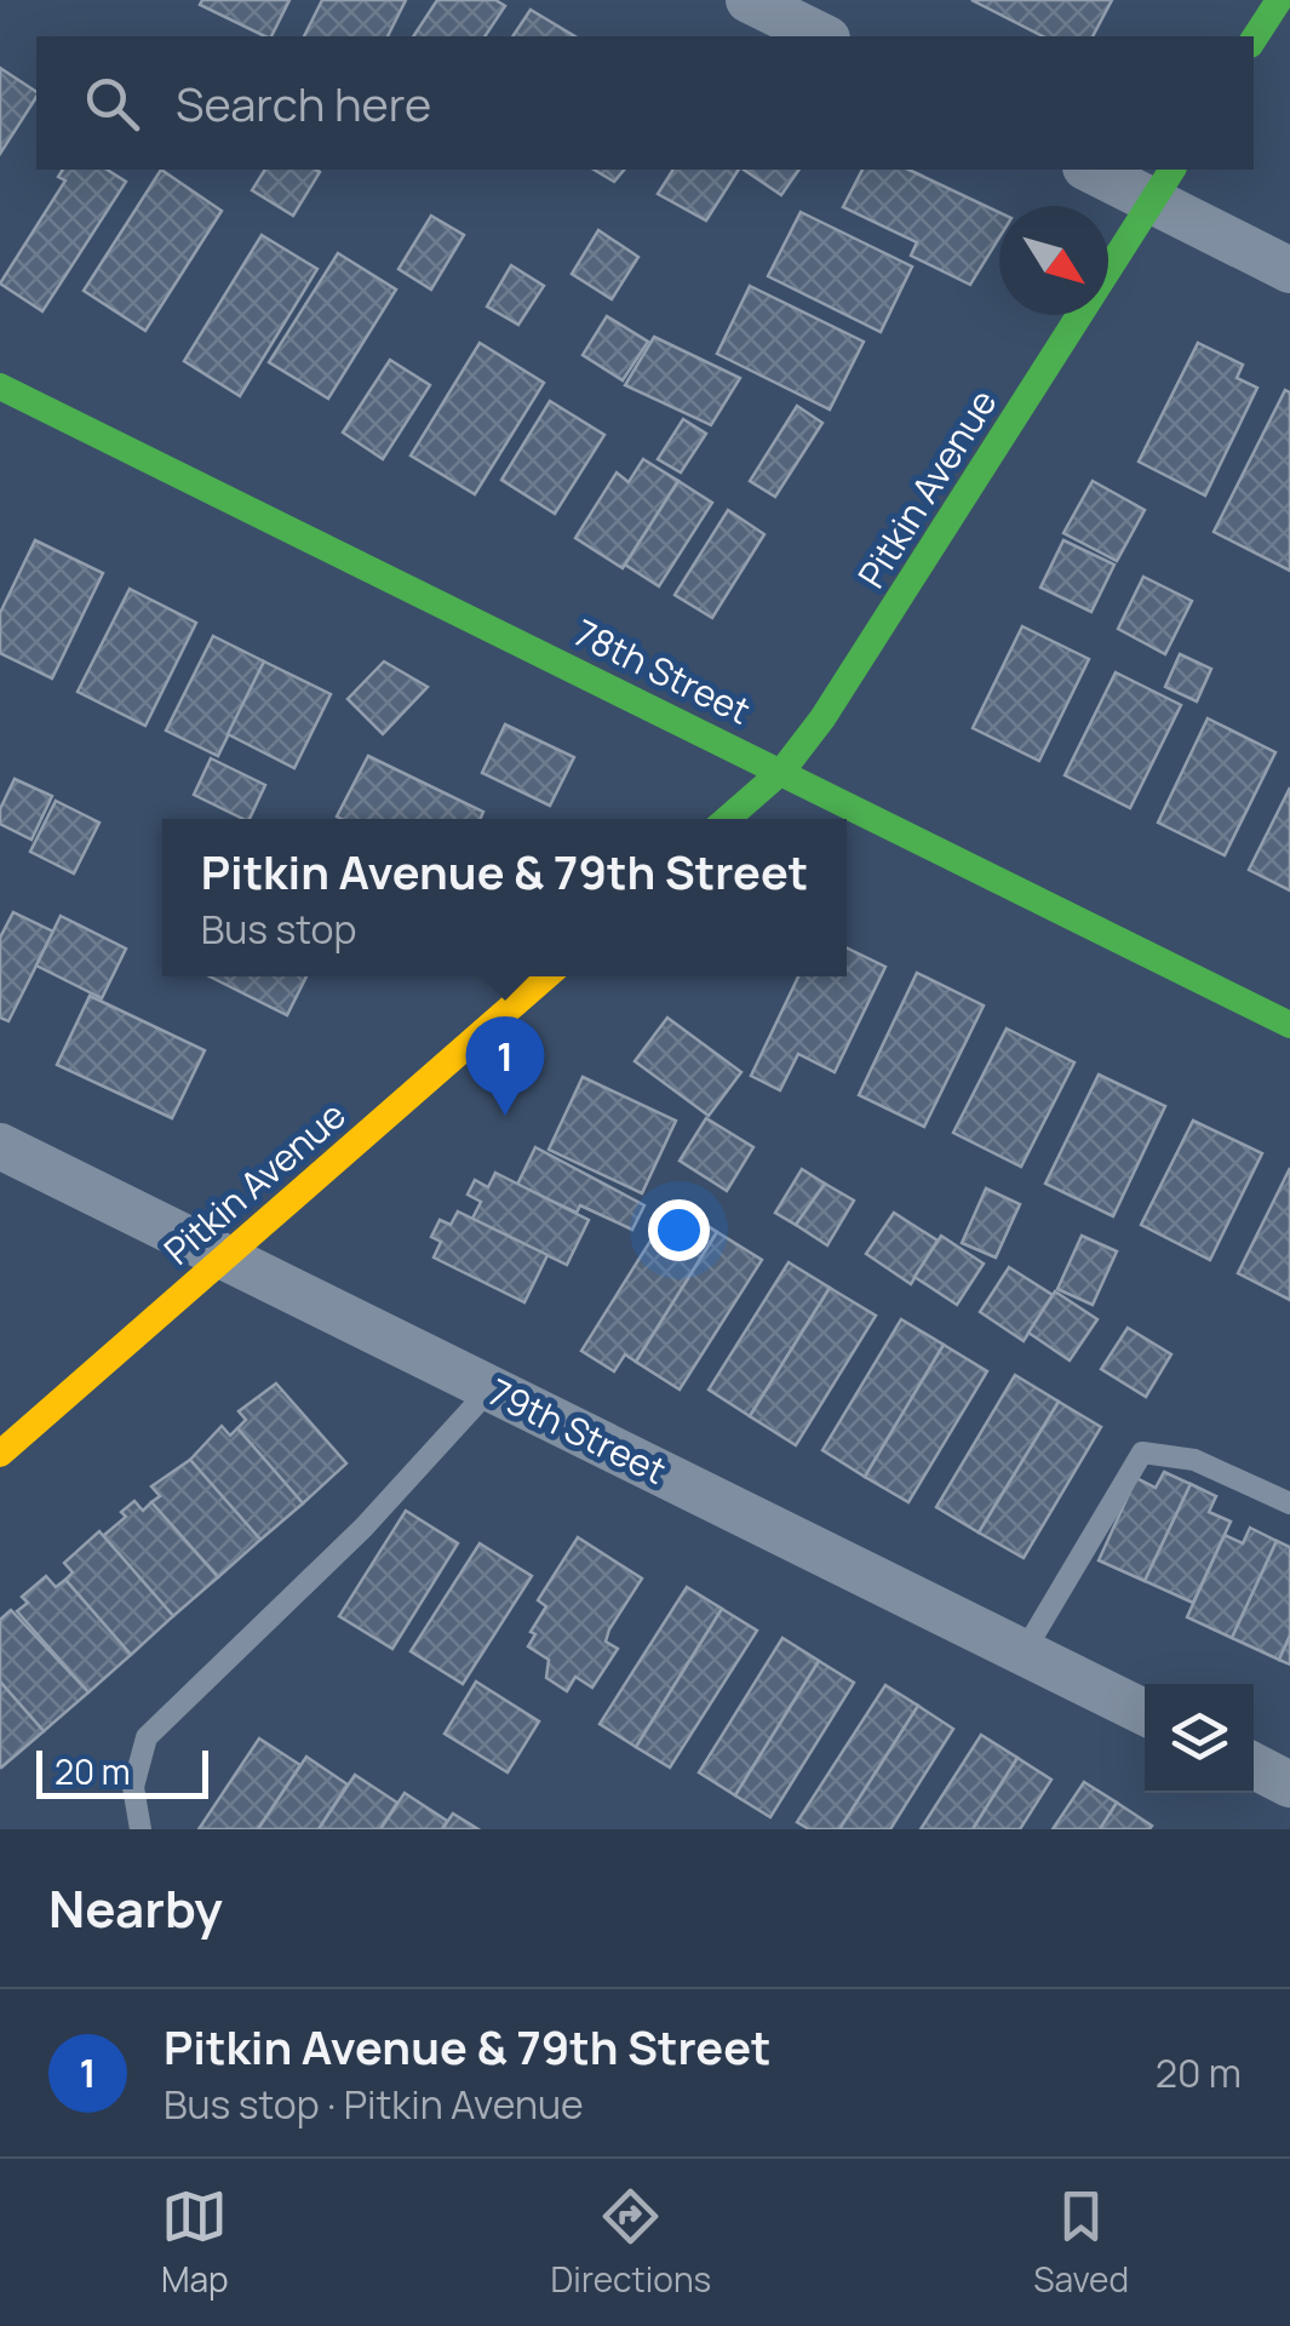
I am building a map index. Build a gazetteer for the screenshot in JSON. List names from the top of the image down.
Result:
{
  "streets": {
    "street": ["Pitkin Avenue", "78th Street", "79th Street"]
  },
  "crossings": [
    ["Pitkin Avenue", "78th Street"],
    ["Pitkin Avenue", "79th Street"]
  ],
  "scale_bar": "20 m",
  "north": "bottom right",
  "page": {
    "search": "Search here",
    "popup": ["Pitkin Avenue & 79th Street", "Bus stop"],
    "pins": "1",
    "scale": "20 m",
    "heading": "Nearby",
    "list": [
      {
        "mark": "1",
        "name": "Pitkin Avenue & 79th Street",
        "note": "Bus stop · Pitkin Avenue",
        "value": "20 m"
      }
    ],
    "nav": ["Map", "Directions", "Saved"]
  }
}
